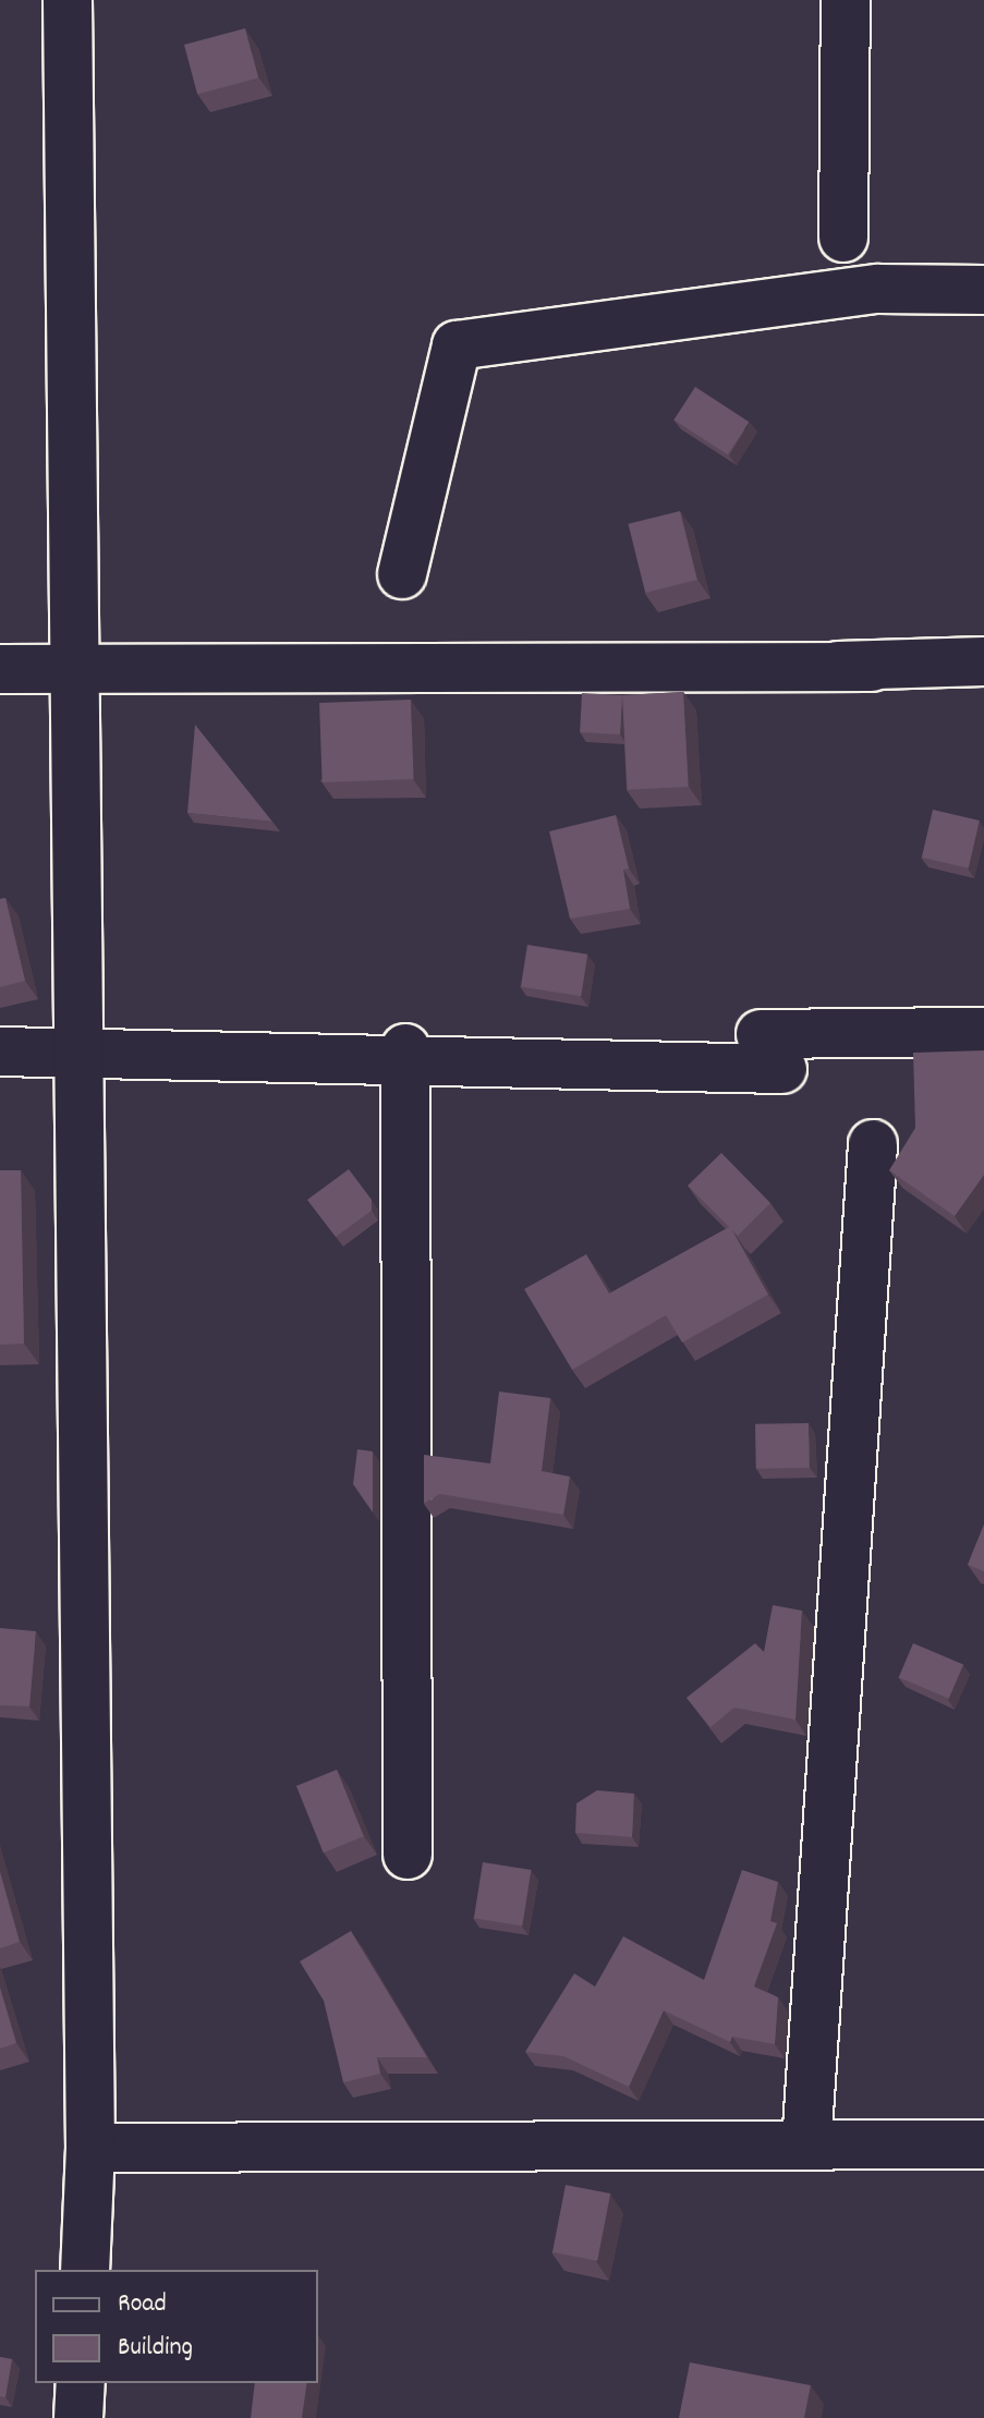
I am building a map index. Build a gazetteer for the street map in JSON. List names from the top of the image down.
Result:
{
  "legend": ["Road", "Building"]
}
